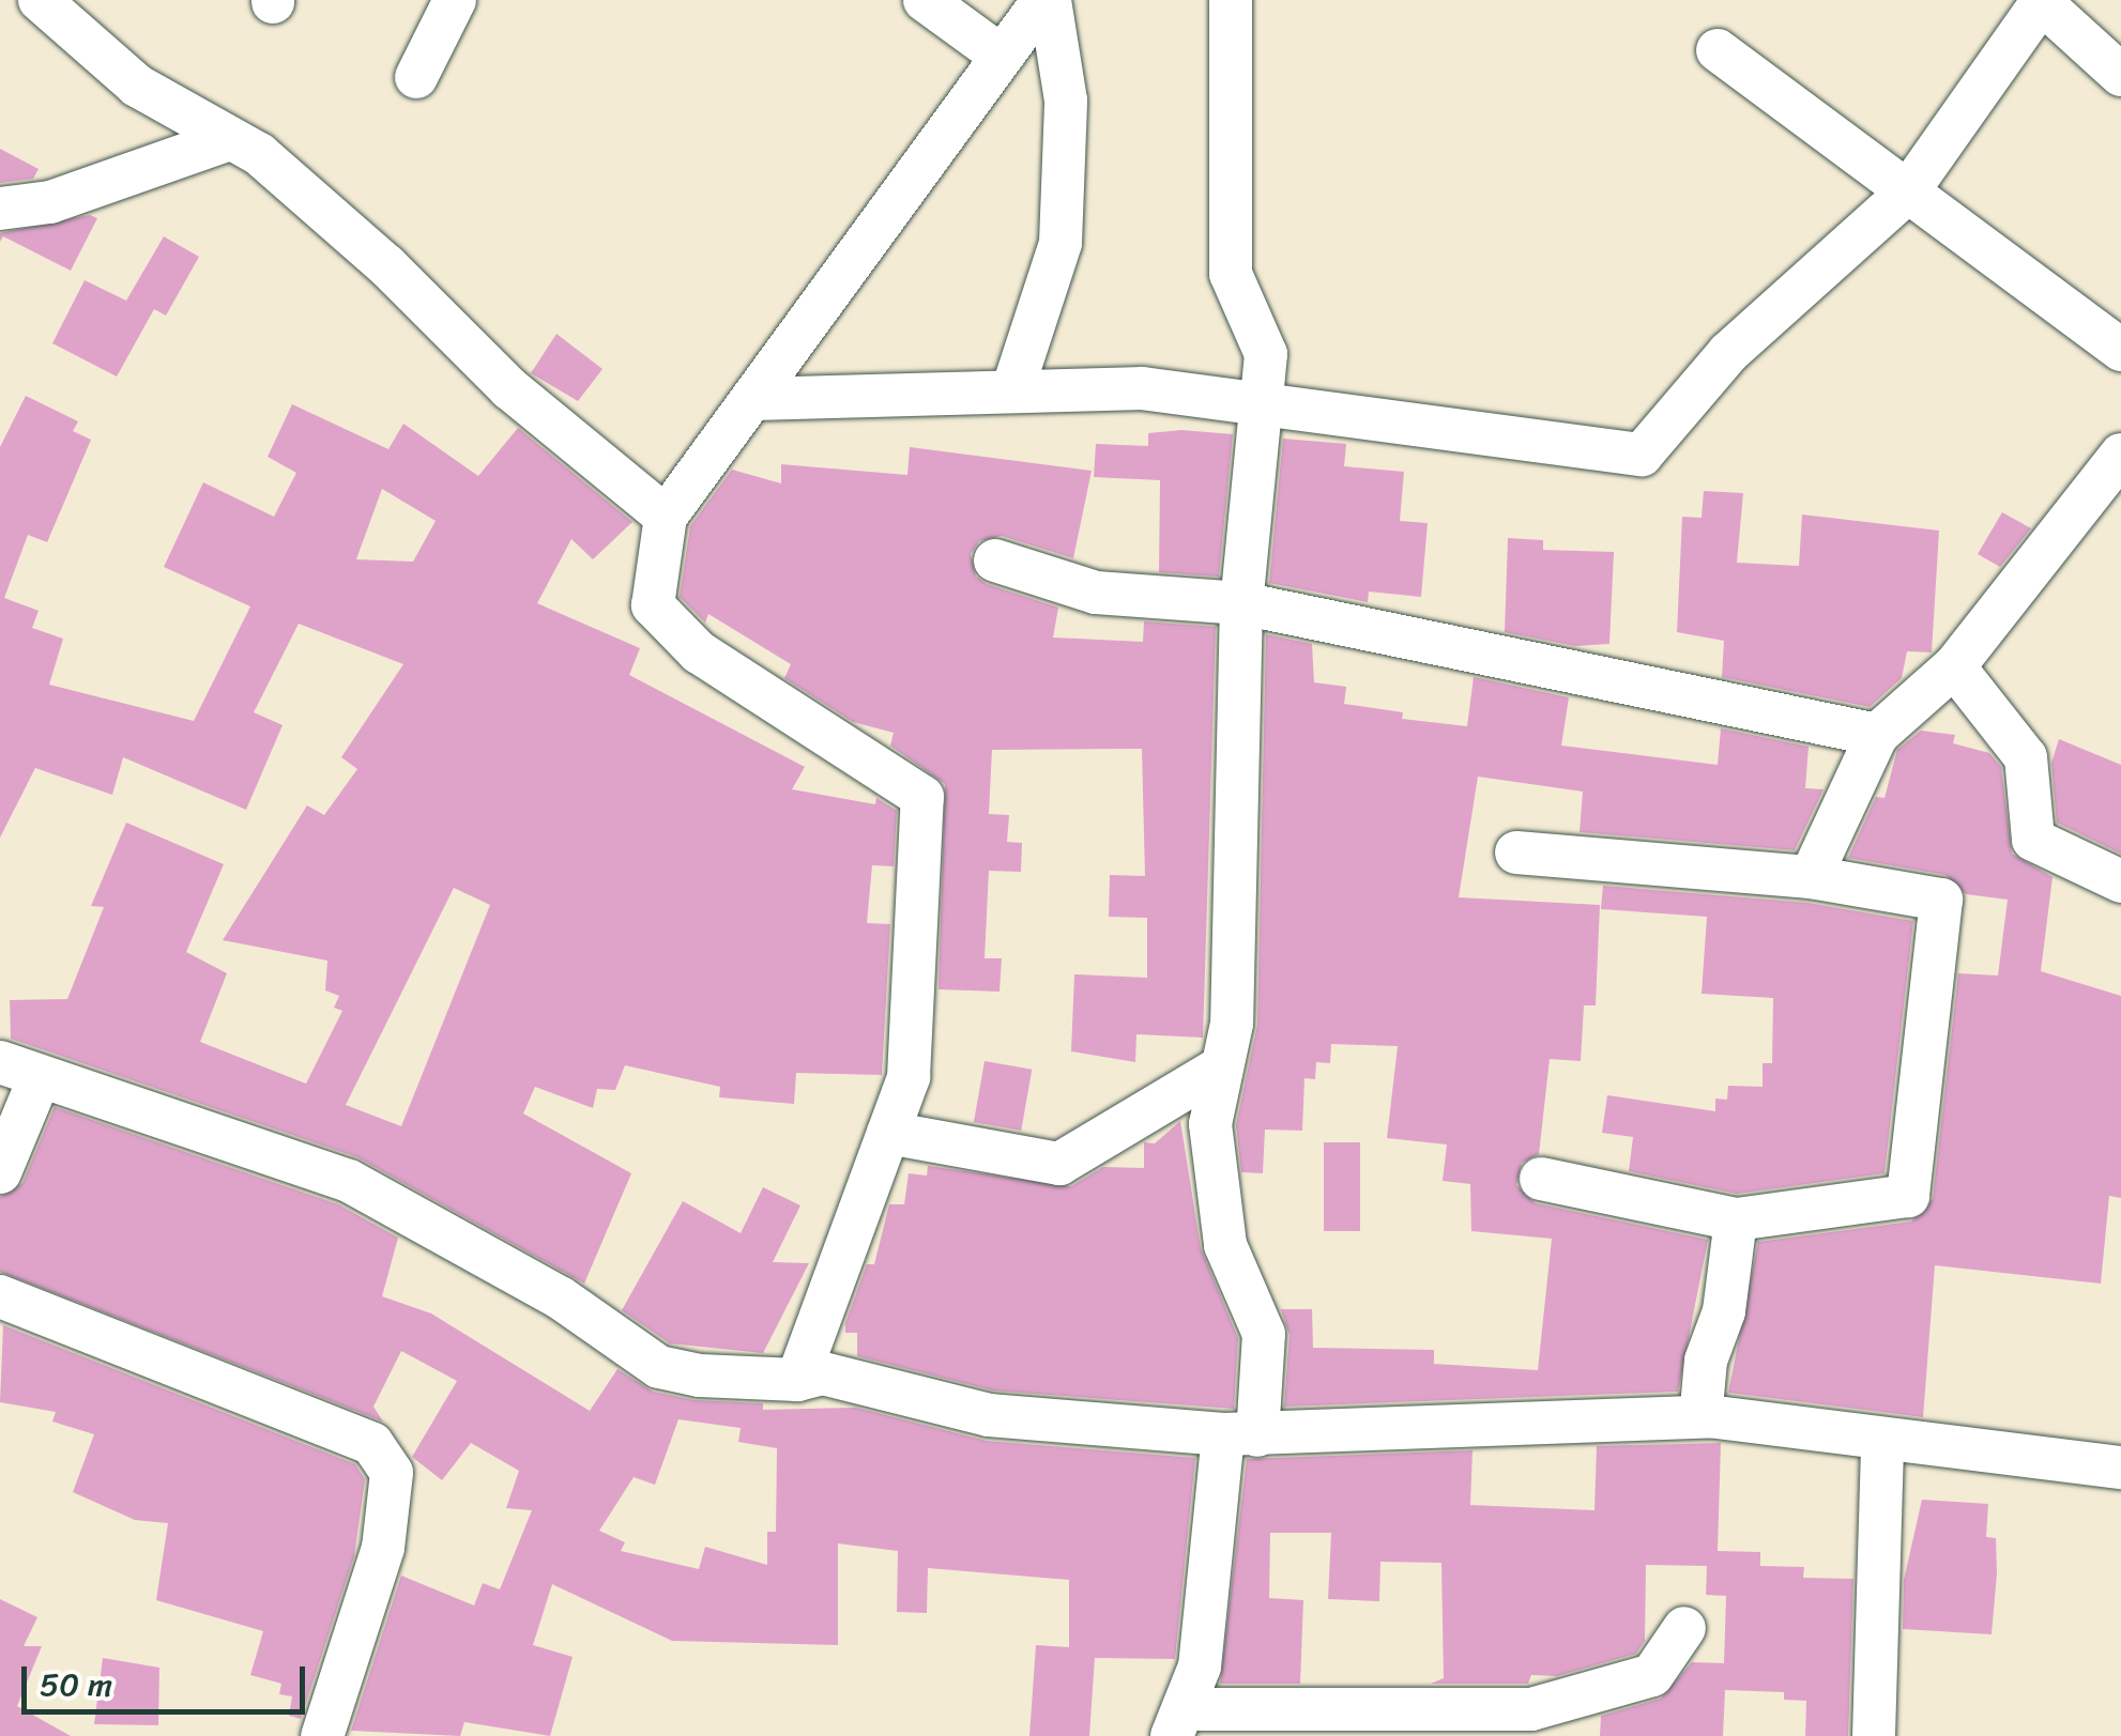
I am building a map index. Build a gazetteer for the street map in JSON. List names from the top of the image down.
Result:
{
  "scale_bar": "50 m"
}
